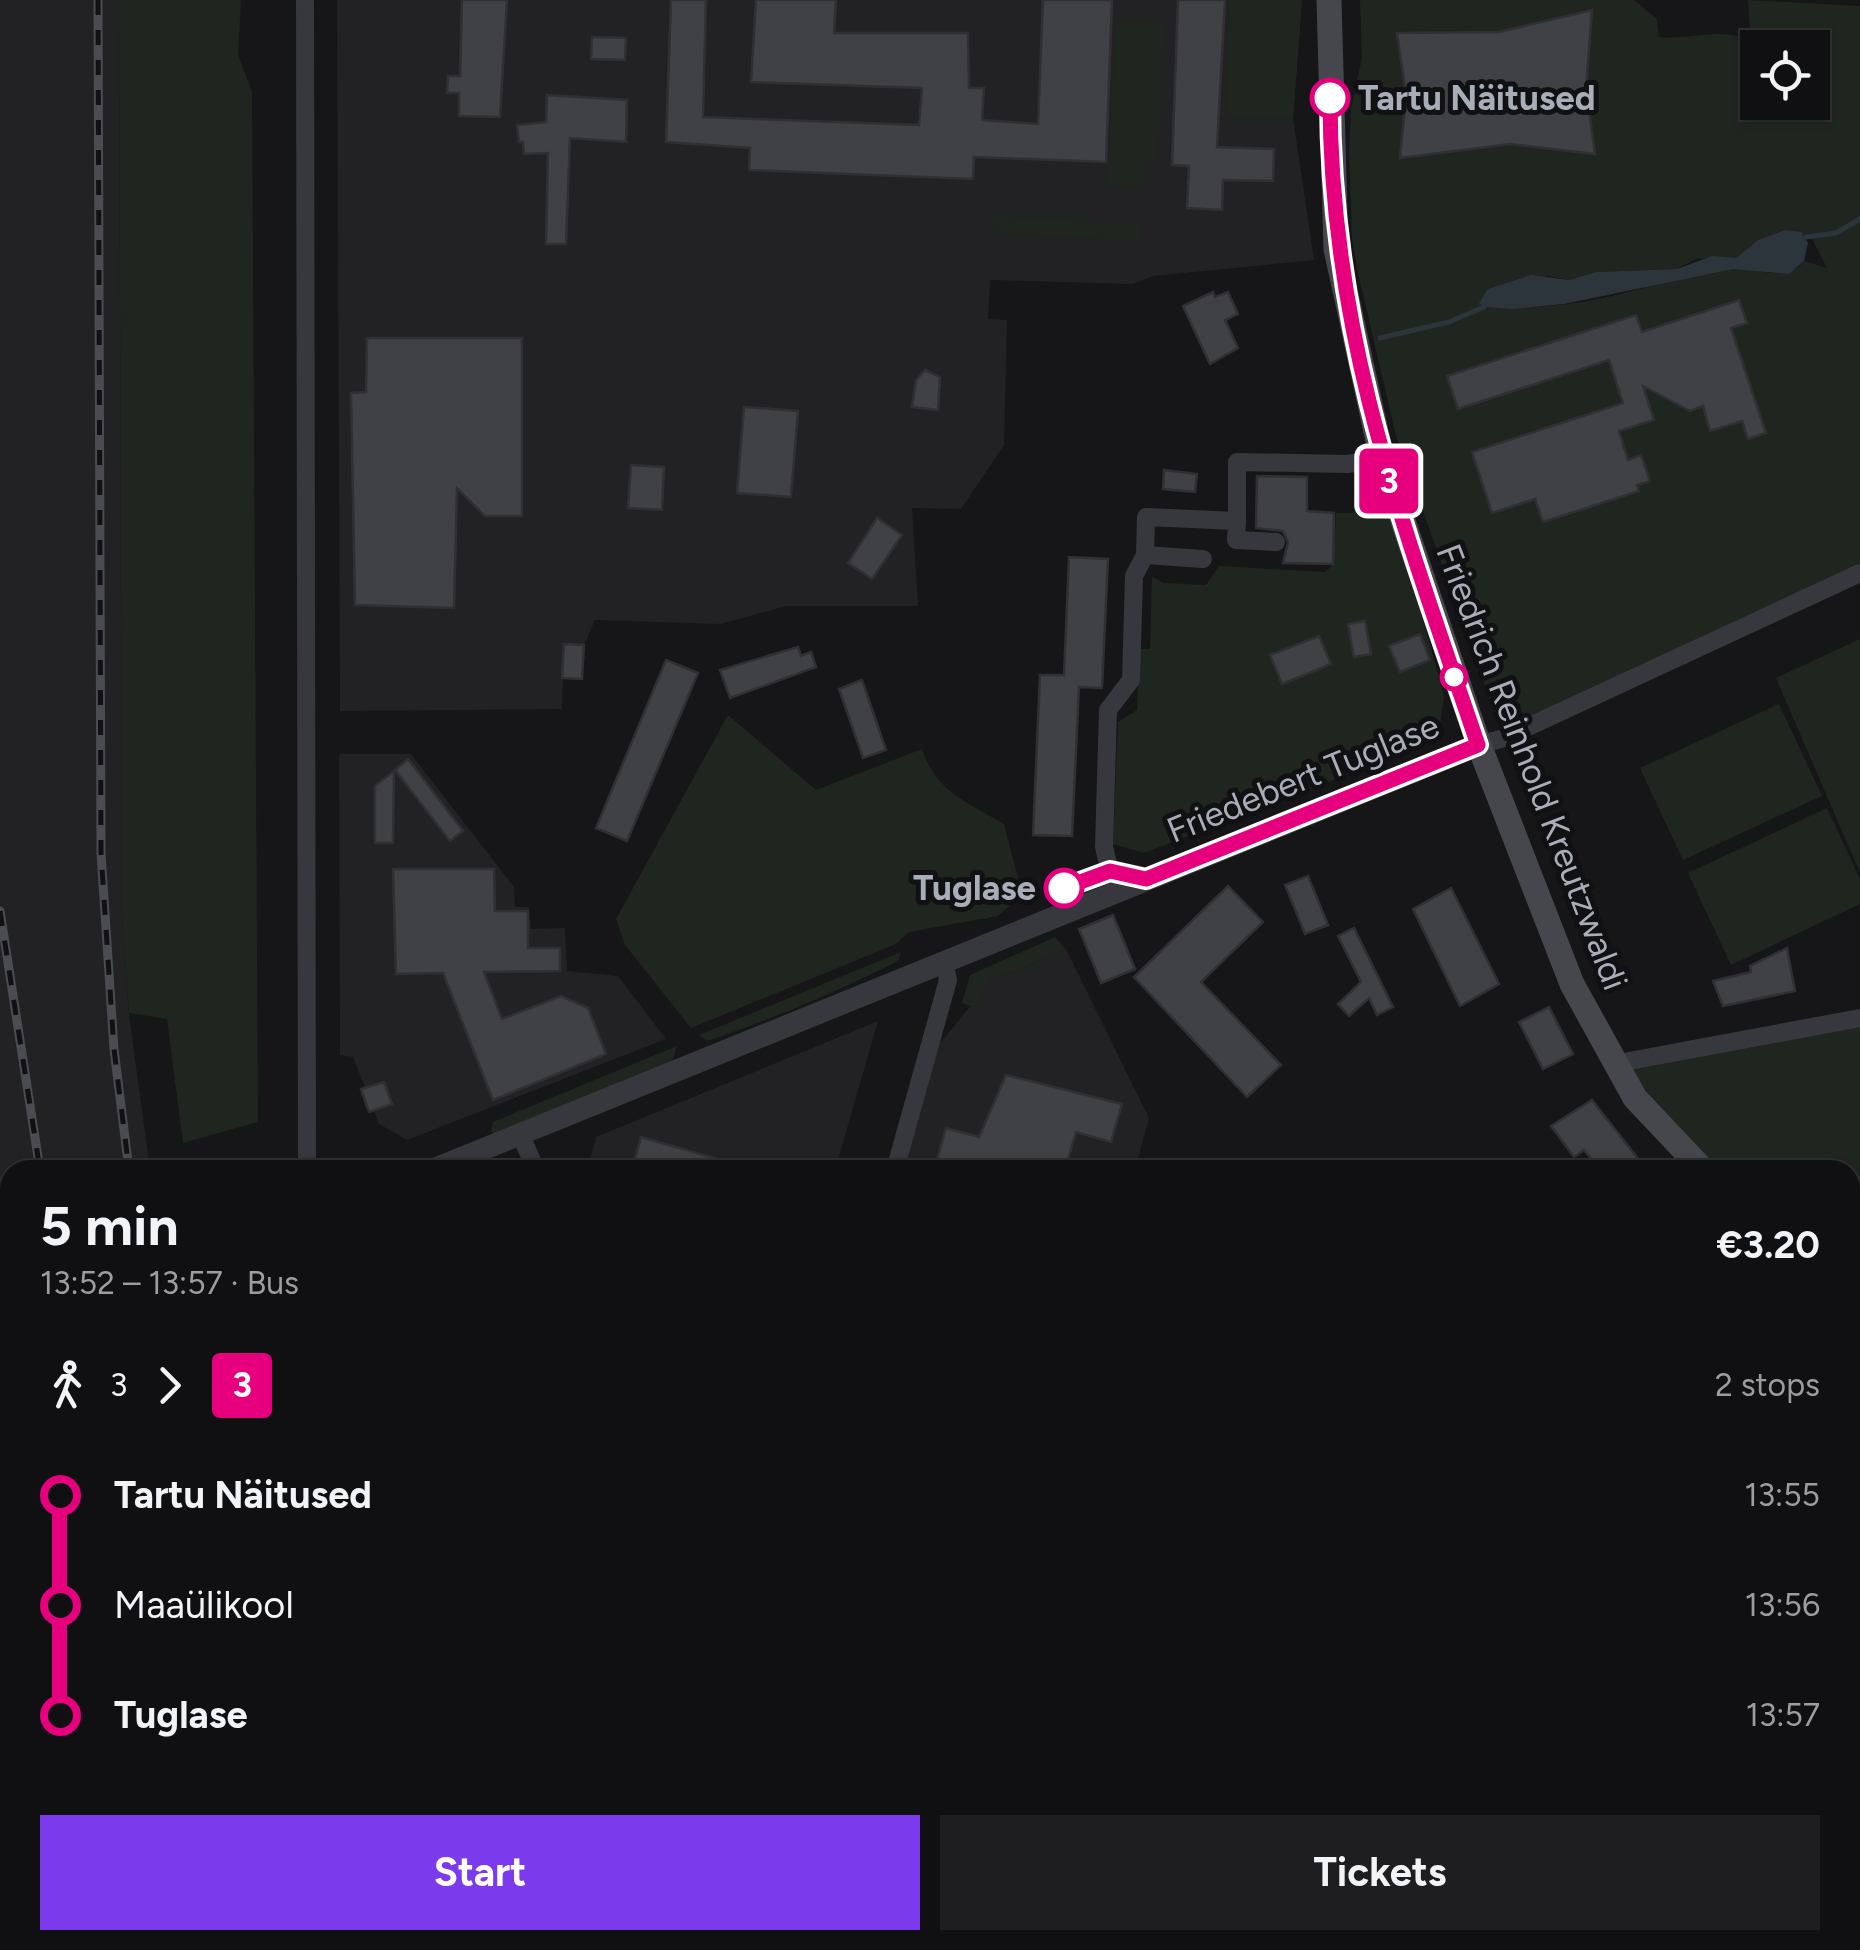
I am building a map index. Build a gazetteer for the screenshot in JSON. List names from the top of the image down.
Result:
{
  "streets": {
    "main road": ["Friedrich Reinhold Kreutzwaldi"],
    "street": ["Friedebert Tuglase"]
  },
  "crossings": [
    ["Friedrich Reinhold Kreutzwaldi", "Friedebert Tuglase"]
  ],
  "places": ["Tartu Näitused", "Tuglase"],
  "lines": ["bus line 3"],
  "page": {
    "on_map": "3",
    "heading": ["5 min", "13:52 – 13:57 · Bus", "€3.20"],
    "legs": ["3", "3", "2 stops"],
    "list": [
      {
        "name": "Tartu Näitused",
        "value": "13:55"
      },
      {
        "name": "Maaülikool",
        "value": "13:56"
      },
      {
        "name": "Tuglase",
        "value": "13:57"
      }
    ],
    "buttons": ["Start", "Tickets"]
  }
}
